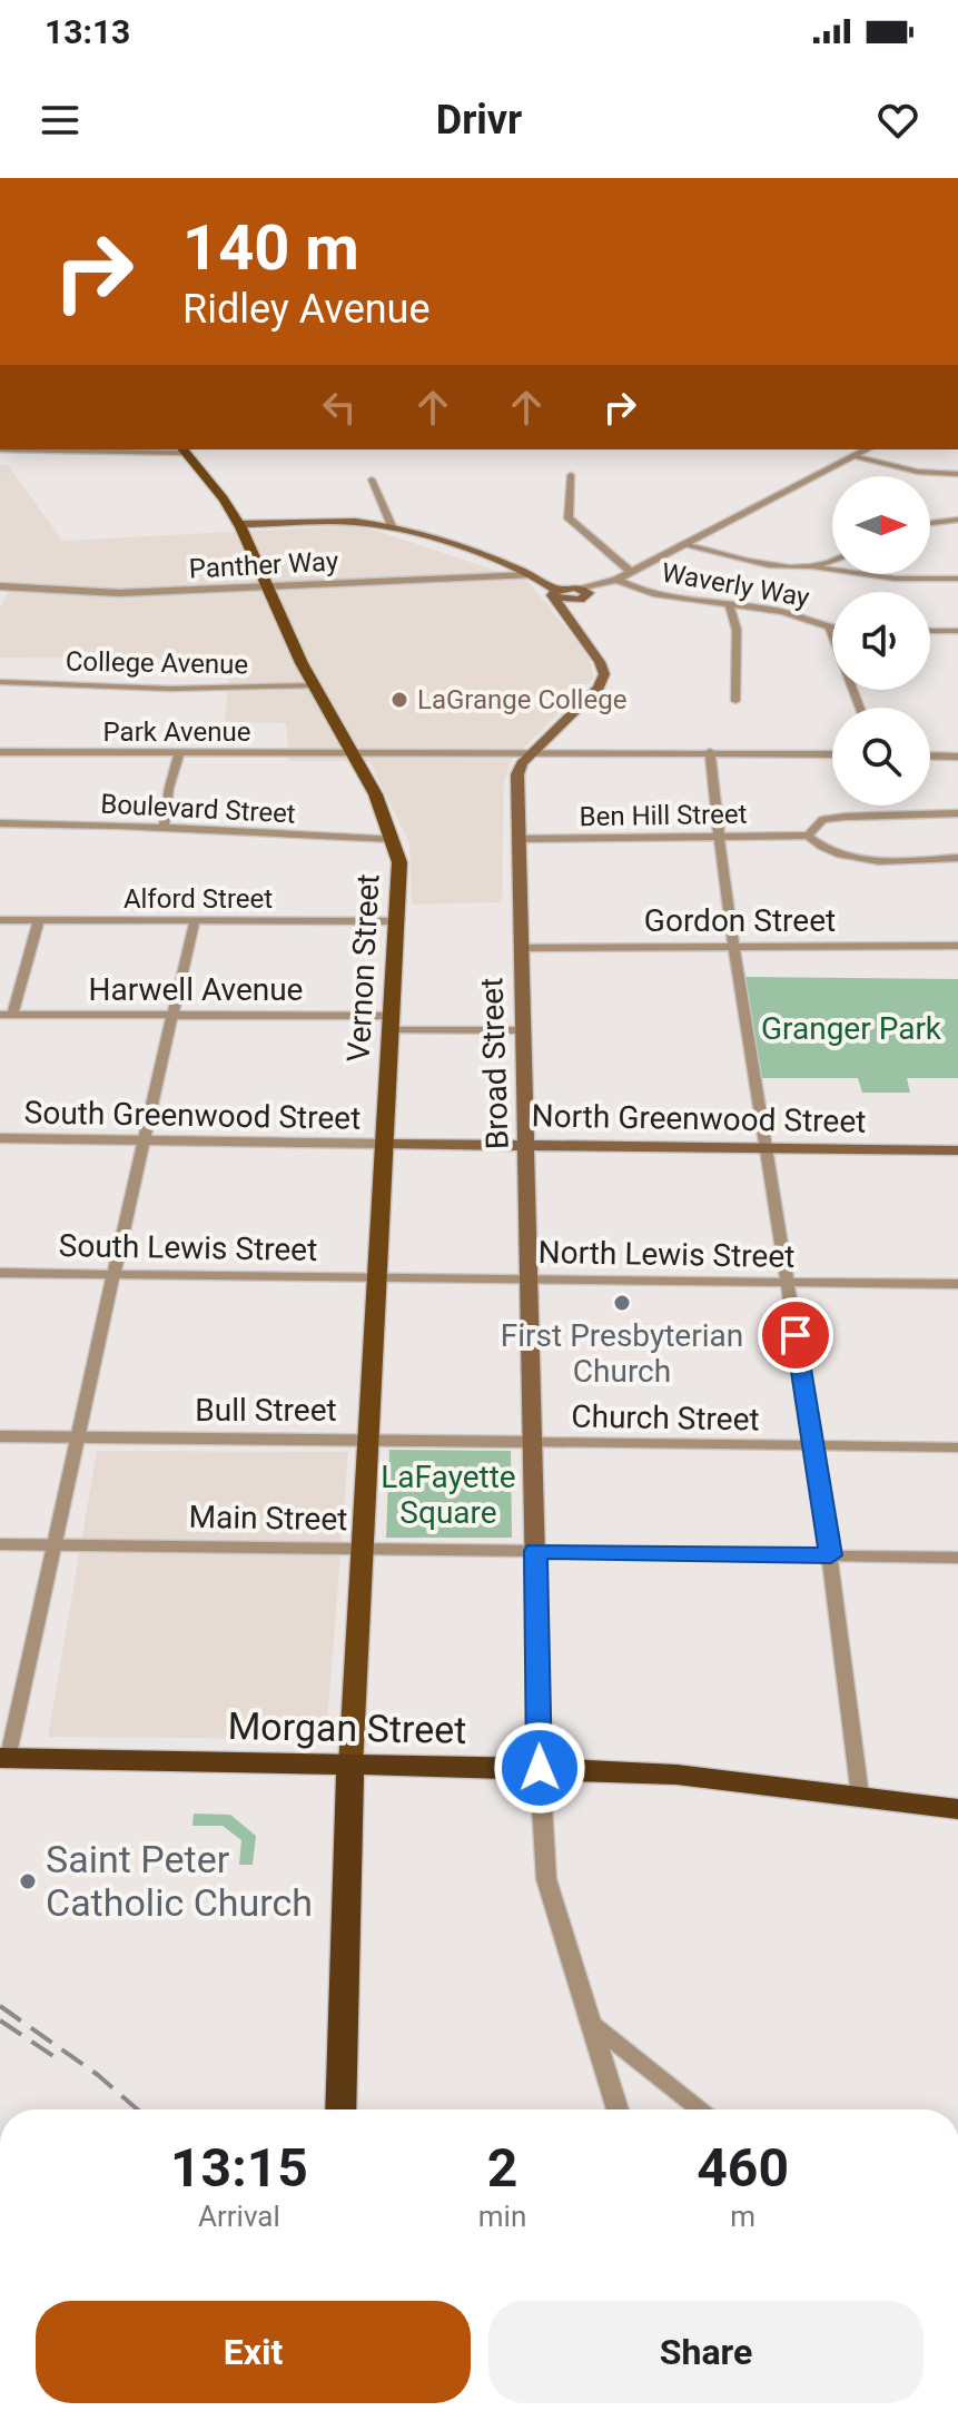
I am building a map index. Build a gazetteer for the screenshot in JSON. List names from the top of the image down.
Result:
{
  "streets": {
    "highway": ["Morgan Street"],
    "main road": ["Vernon Street", "Broad Street", "North Greenwood Street"],
    "street": [
      "Panther Way",
      "Waverly Way",
      "College Avenue",
      "Park Avenue",
      "Boulevard Street",
      "Ben Hill Street",
      "Alford Street",
      "Gordon Street",
      "Harwell Avenue",
      "South Greenwood Street",
      "South Lewis Street",
      "North Lewis Street",
      "Bull Street",
      "Church Street",
      "Main Street"
    ]
  },
  "crossings": [
    ["Panther Way", "Vernon Street"],
    ["Panther Way", "Broad Street"],
    ["College Avenue", "Vernon Street"],
    ["Park Avenue", "Vernon Street"],
    ["Park Avenue", "Broad Street"],
    ["Boulevard Street", "Vernon Street"],
    ["Ben Hill Street", "Broad Street"],
    ["Alford Street", "Vernon Street"],
    ["Gordon Street", "Broad Street"],
    ["Vernon Street", "Harwell Avenue"],
    ["Vernon Street", "Broad Street"],
    ["Vernon Street", "South Greenwood Street"],
    ["Vernon Street", "North Greenwood Street"],
    ["Vernon Street", "South Lewis Street"],
    ["Vernon Street", "North Lewis Street"],
    ["Vernon Street", "Bull Street"],
    ["Vernon Street", "Main Street"],
    ["Vernon Street", "Morgan Street"],
    ["Harwell Avenue", "Broad Street"],
    ["Broad Street", "North Greenwood Street"],
    ["Broad Street", "North Lewis Street"],
    ["Broad Street", "Bull Street"],
    ["Broad Street", "Church Street"],
    ["Broad Street", "Main Street"],
    ["Broad Street", "Morgan Street"],
    ["South Greenwood Street", "North Greenwood Street"],
    ["South Lewis Street", "North Lewis Street"],
    ["Bull Street", "Church Street"]
  ],
  "parks": ["Granger Park", "LaFayette Square"],
  "places": ["LaGrange College", "First Presbyterian Church", "Saint Peter Catholic Church"],
  "north": "right",
  "page": {
    "status": "13:13",
    "header": "Drivr",
    "turn": ["140 m", "Ridley Avenue"],
    "eta": [
      "13:15",
      "Arrival",
      "2",
      "min",
      "460",
      "m"
    ],
    "buttons": ["Exit", "Share"]
  }
}
